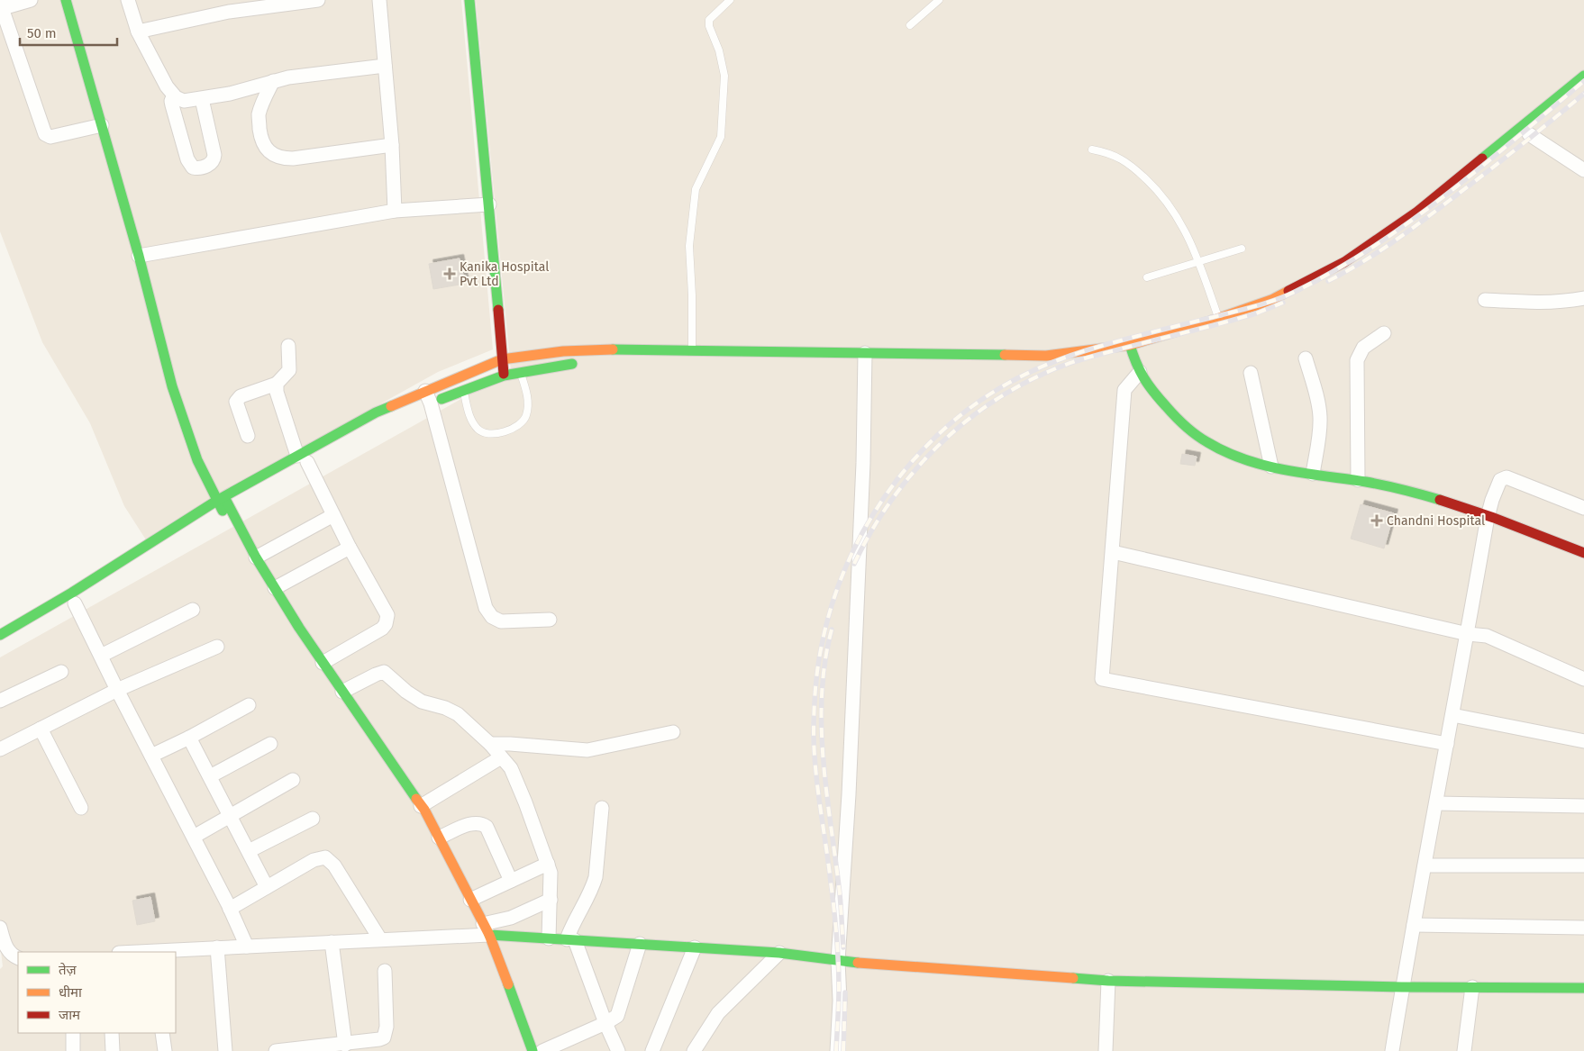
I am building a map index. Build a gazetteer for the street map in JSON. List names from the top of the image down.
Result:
{
  "places": {
    "health": ["Kanika Hospital Pvt Ltd", "Chandni Hospital"]
  },
  "legend": ["तेज़", "धीमा", "जाम"],
  "scale_bar": "50 m"
}
